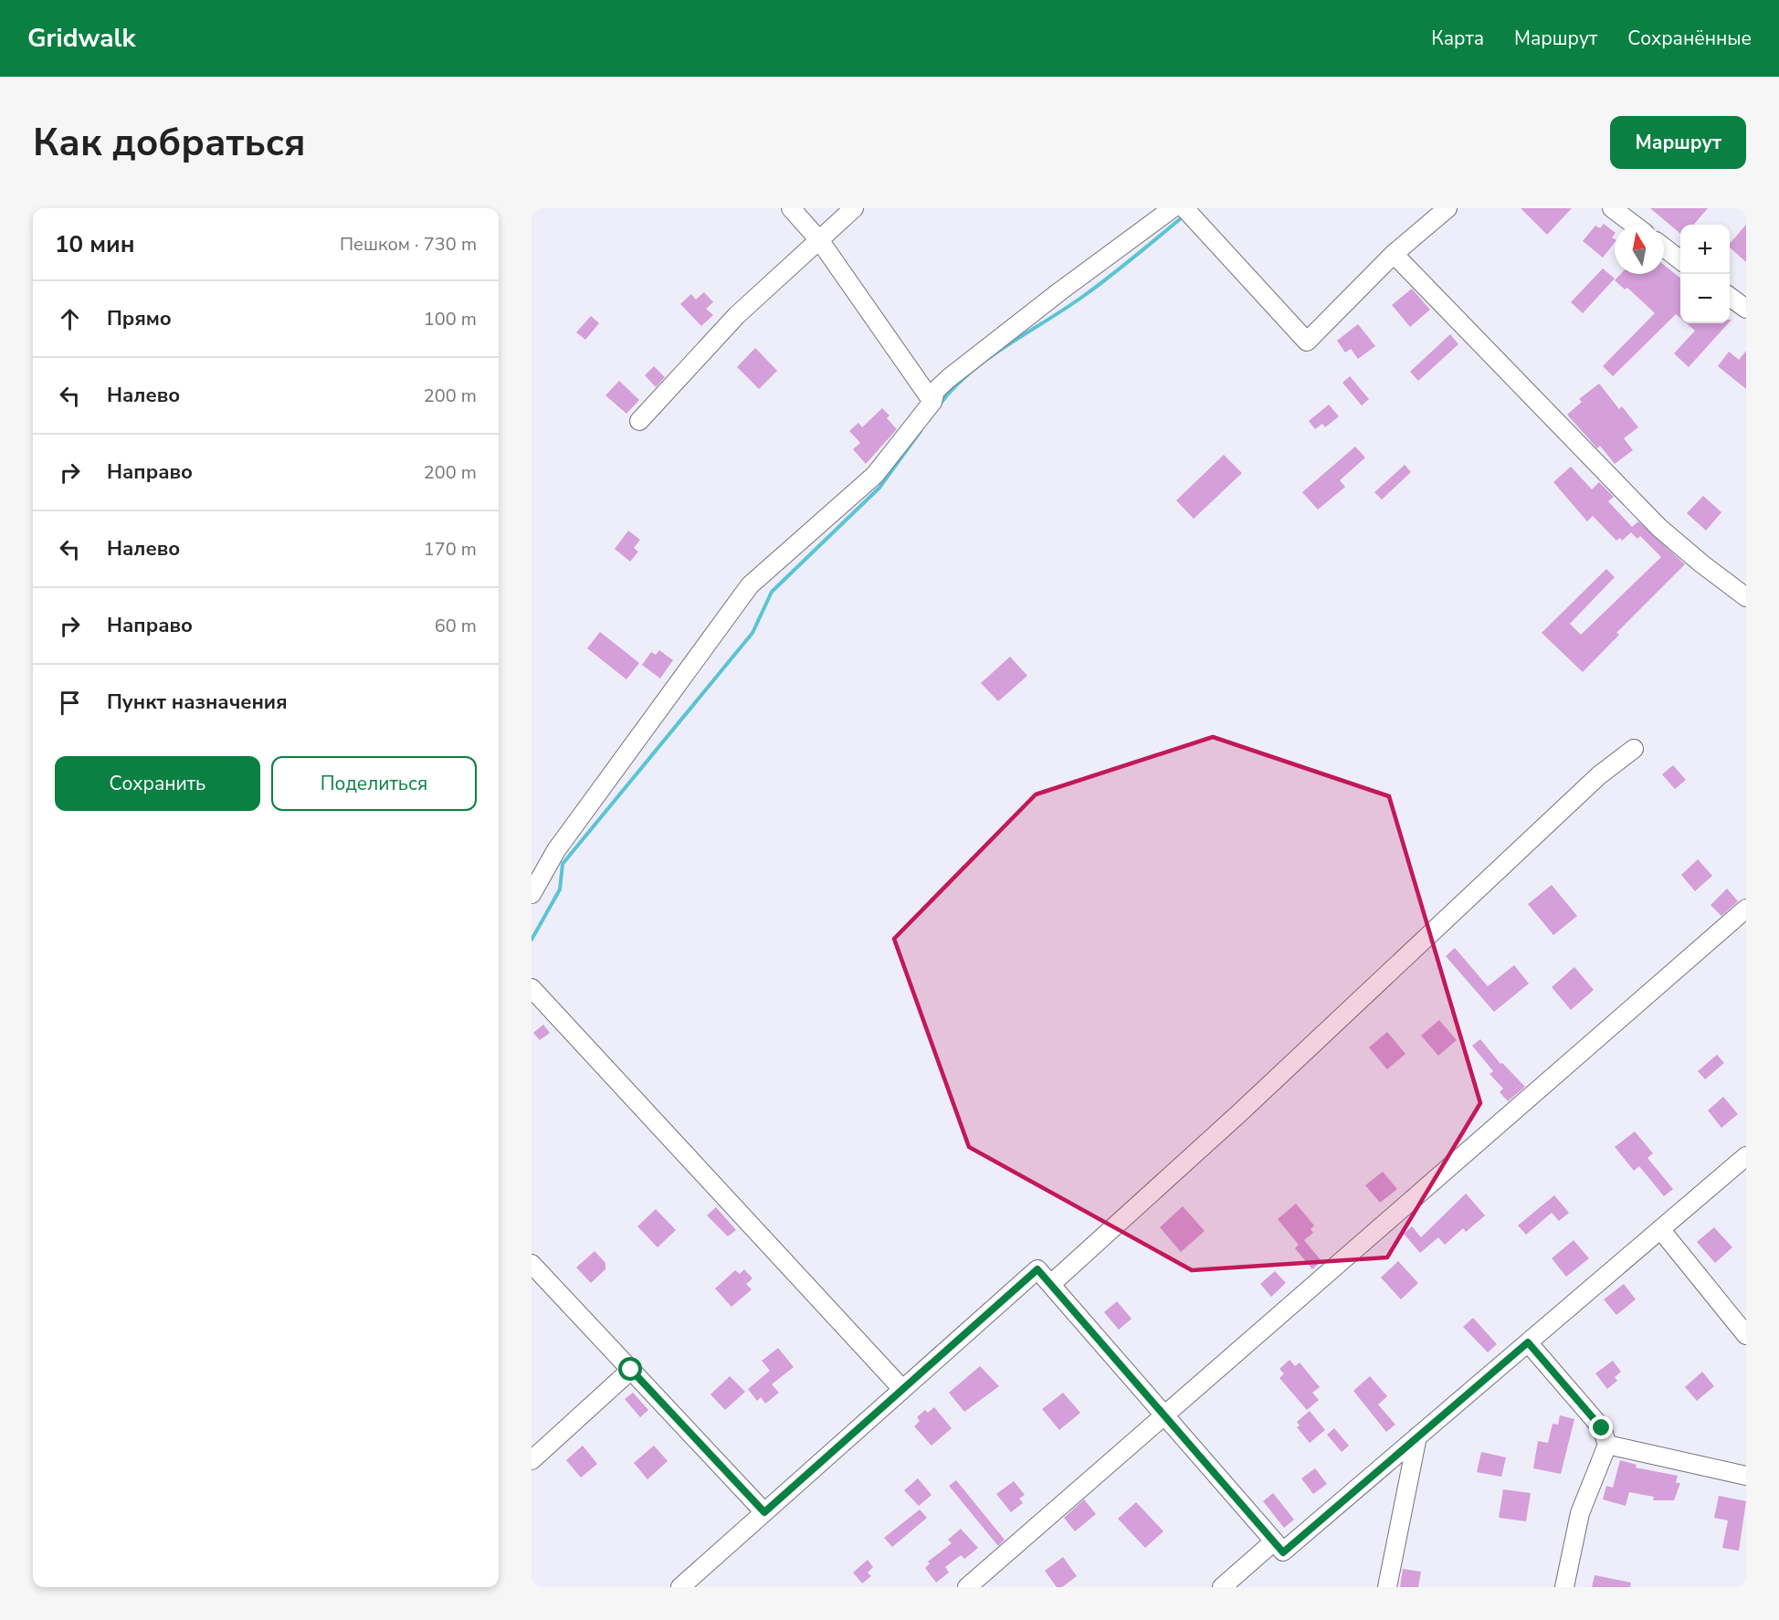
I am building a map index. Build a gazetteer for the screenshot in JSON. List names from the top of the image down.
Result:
{
  "north": "top",
  "page": {
    "header": "Gridwalk",
    "nav": ["Карта", "Маршрут", "Сохранённые"],
    "buttons": [
      "Маршрут",
      ["Сохранить", "Поделиться"]
    ],
    "title": "Как добраться",
    "heading": ["10 мин", "Пешком · 730 m"],
    "map_buttons": ["+", "−"],
    "list": [
      ["Прямо", "100 m"],
      ["Налево", "200 m"],
      ["Направо", "200 m"],
      ["Налево", "170 m"],
      ["Направо", "60 m"],
      "Пункт назначения"
    ]
  }
}
